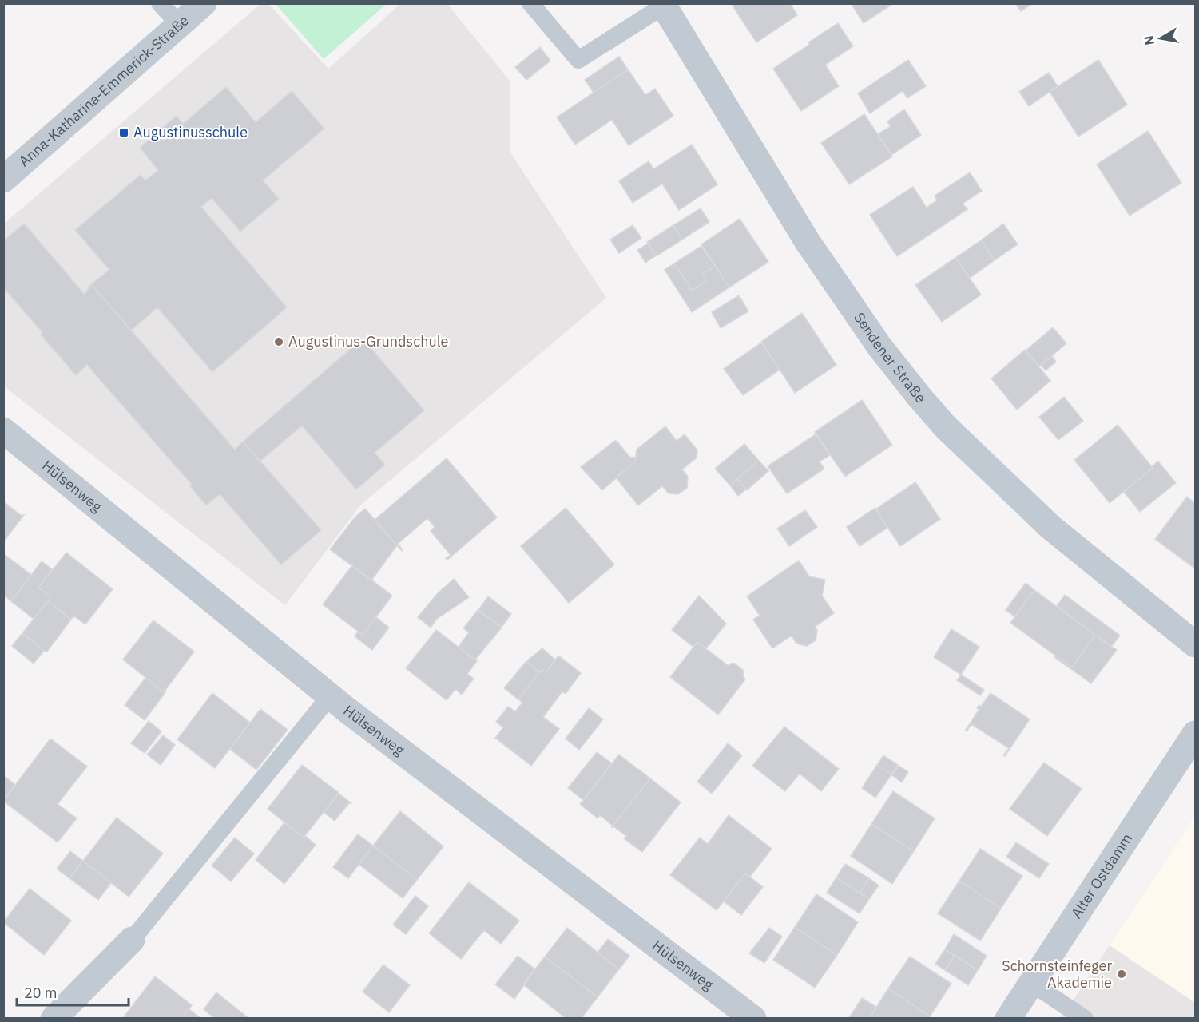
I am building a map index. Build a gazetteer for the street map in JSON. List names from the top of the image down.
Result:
{
  "streets": {
    "street": [
      "Anna-Katharina-Emmerick-Straße",
      "Sendener Straße",
      "Hülsenweg",
      "Alter Ostdamm"
    ]
  },
  "places": {
    "transit": ["Augustinusschule"],
    "other": ["Augustinus-Grundschule", "Schornsteinfeger Akademie"]
  },
  "scale_bar": "20 m",
  "north": "left"
}
